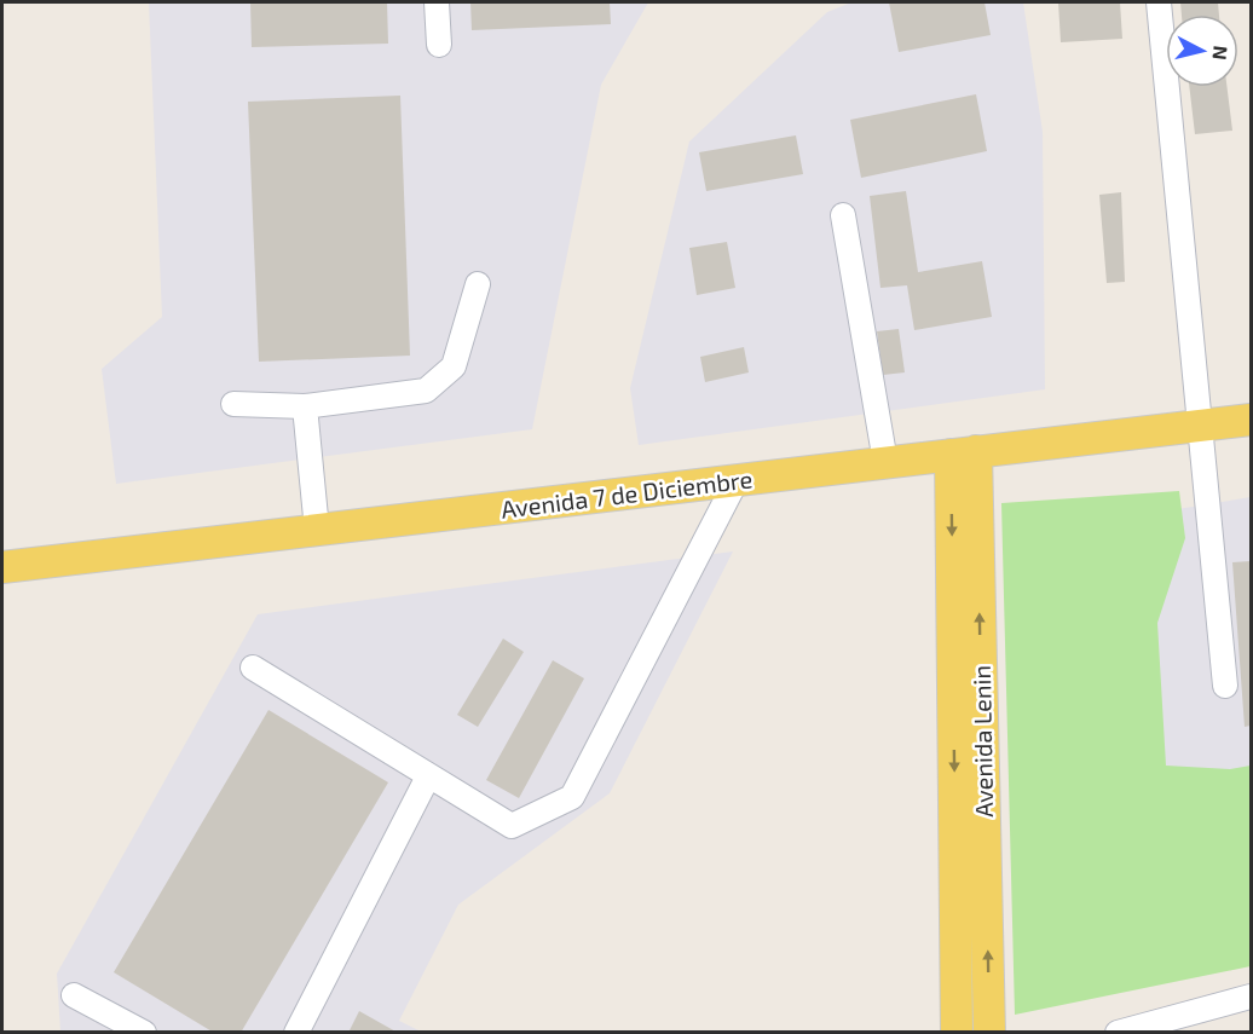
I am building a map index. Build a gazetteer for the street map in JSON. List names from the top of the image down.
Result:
{
  "streets": {
    "main road": ["Avenida 7 de Diciembre", "Avenida Lenin"]
  },
  "crossings": [
    ["Avenida 7 de Diciembre", "Avenida Lenin"]
  ],
  "north": "right"
}
